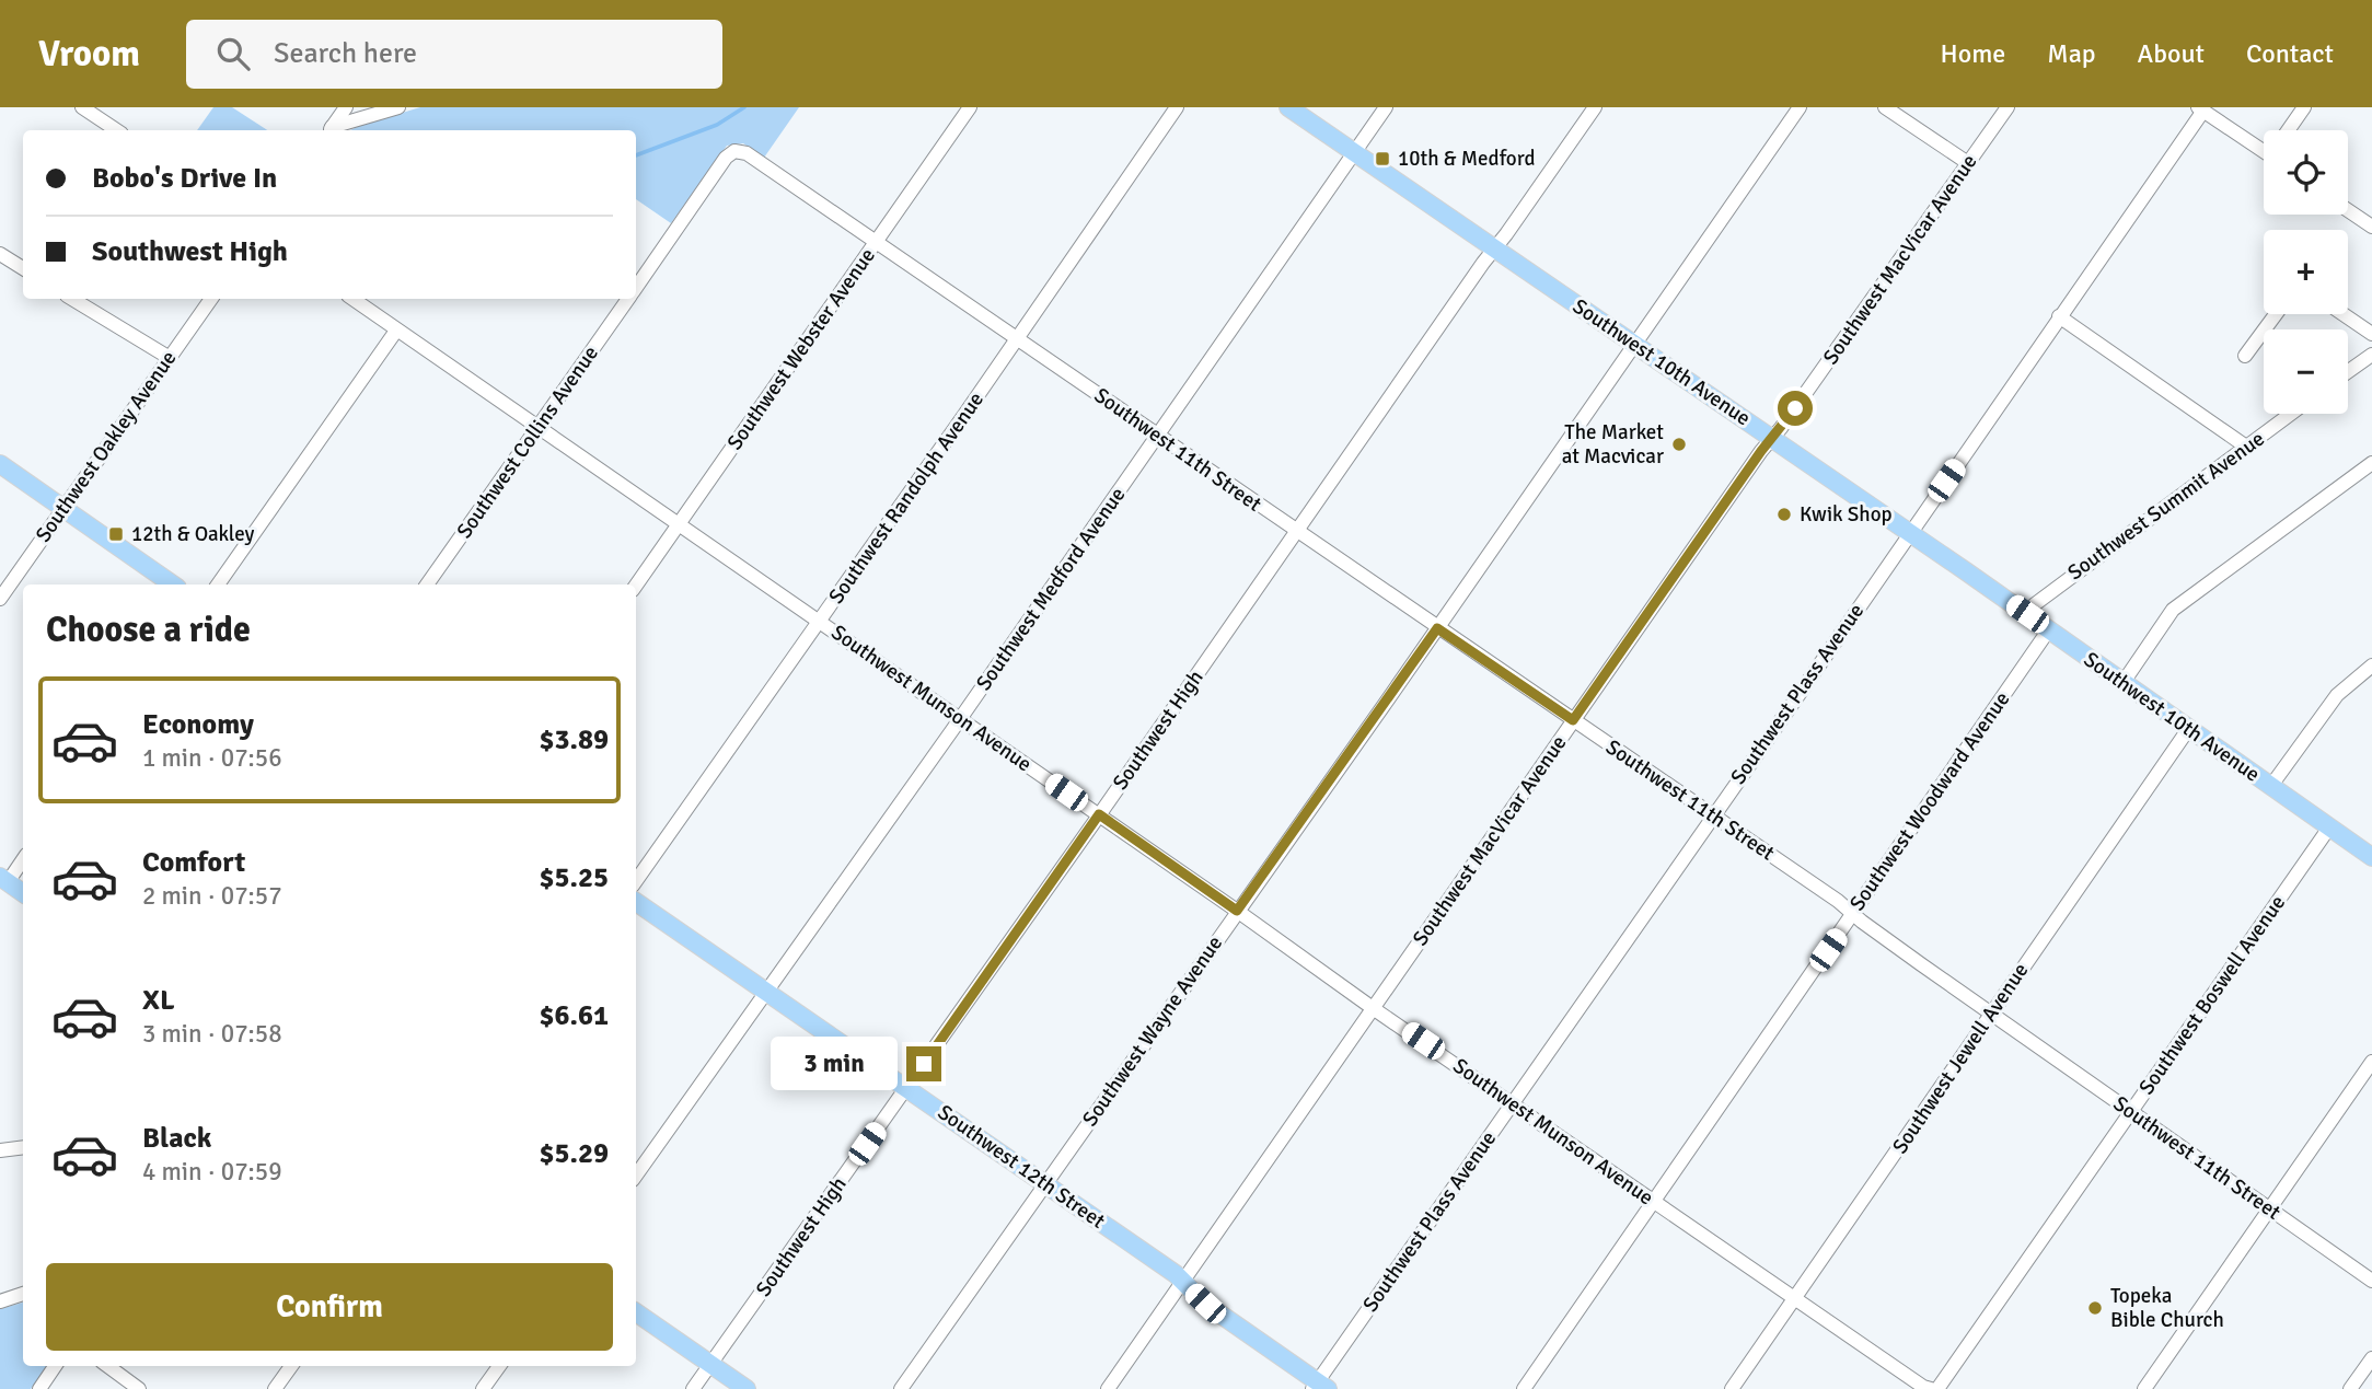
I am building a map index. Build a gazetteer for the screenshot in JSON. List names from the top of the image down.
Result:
{
  "streets": {
    "main road": ["Southwest 10th Avenue", "Southwest 12th Street"],
    "street": [
      "Southwest MacVicar Avenue",
      "Southwest Webster Avenue",
      "Southwest Collins Avenue",
      "Southwest Oakley Avenue",
      "Southwest 11th Street",
      "Southwest Randolph Avenue",
      "Southwest Summit Avenue",
      "Southwest Medford Avenue",
      "Southwest Plass Avenue",
      "Southwest Munson Avenue",
      "Southwest High",
      "Southwest Woodward Avenue",
      "Southwest Boswell Avenue",
      "Southwest Wayne Avenue",
      "Southwest Jewell Avenue"
    ]
  },
  "crossings": [
    ["Southwest MacVicar Avenue", "Southwest 10th Avenue"],
    ["Southwest MacVicar Avenue", "Southwest 11th Street"],
    ["Southwest MacVicar Avenue", "Southwest Munson Avenue"],
    ["Southwest MacVicar Avenue", "Southwest 12th Street"],
    ["Southwest Webster Avenue", "Southwest 11th Street"],
    ["Southwest Webster Avenue", "Southwest Munson Avenue"],
    ["Southwest 10th Avenue", "Southwest Summit Avenue"],
    ["Southwest 10th Avenue", "Southwest Medford Avenue"],
    ["Southwest 10th Avenue", "Southwest Plass Avenue"],
    ["Southwest 10th Avenue", "Southwest High"],
    ["Southwest 10th Avenue", "Southwest Woodward Avenue"],
    ["Southwest 10th Avenue", "Southwest Boswell Avenue"],
    ["Southwest 10th Avenue", "Southwest Wayne Avenue"],
    ["Southwest 10th Avenue", "Southwest Jewell Avenue"],
    ["Southwest Collins Avenue", "Southwest 11th Street"],
    ["Southwest Collins Avenue", "Southwest Munson Avenue"],
    ["Southwest 11th Street", "Southwest Randolph Avenue"],
    ["Southwest 11th Street", "Southwest Medford Avenue"],
    ["Southwest 11th Street", "Southwest Plass Avenue"],
    ["Southwest 11th Street", "Southwest High"],
    ["Southwest 11th Street", "Southwest Woodward Avenue"],
    ["Southwest 11th Street", "Southwest Boswell Avenue"],
    ["Southwest 11th Street", "Southwest Wayne Avenue"],
    ["Southwest 11th Street", "Southwest Jewell Avenue"],
    ["Southwest Randolph Avenue", "Southwest Munson Avenue"],
    ["Southwest Medford Avenue", "Southwest Munson Avenue"],
    ["Southwest Medford Avenue", "Southwest 12th Street"],
    ["Southwest Plass Avenue", "Southwest Munson Avenue"],
    ["Southwest Plass Avenue", "Southwest 12th Street"],
    ["Southwest Munson Avenue", "Southwest High"],
    ["Southwest Munson Avenue", "Southwest Woodward Avenue"],
    ["Southwest Munson Avenue", "Southwest Wayne Avenue"],
    ["Southwest Munson Avenue", "Southwest Jewell Avenue"],
    ["Southwest High", "Southwest 12th Street"],
    ["Southwest Wayne Avenue", "Southwest 12th Street"]
  ],
  "places": {
    "transit": ["10th & Medford", "12th & Oakley"],
    "other": ["The Market at Macvicar", "Kwik Shop", "Topeka Bible Church"]
  },
  "page": {
    "header": "Vroom",
    "search": "Search here",
    "nav": [
      "Home",
      "Map",
      "About",
      "Contact"
    ],
    "map_buttons": ["+", "−"],
    "banner": ["Bobo's Drive In", "Southwest High"],
    "heading": "Choose a ride",
    "list": [
      {
        "name": "Economy",
        "note": "1 min · 07:56",
        "value": "$3.89"
      },
      {
        "name": "Comfort",
        "note": "2 min · 07:57",
        "value": "$5.25"
      },
      {
        "name": "XL",
        "note": "3 min · 07:58",
        "value": "$6.61"
      },
      {
        "name": "Black",
        "note": "4 min · 07:59",
        "value": "$5.29"
      }
    ],
    "bubble": "3 min",
    "buttons": "Confirm"
  }
}
